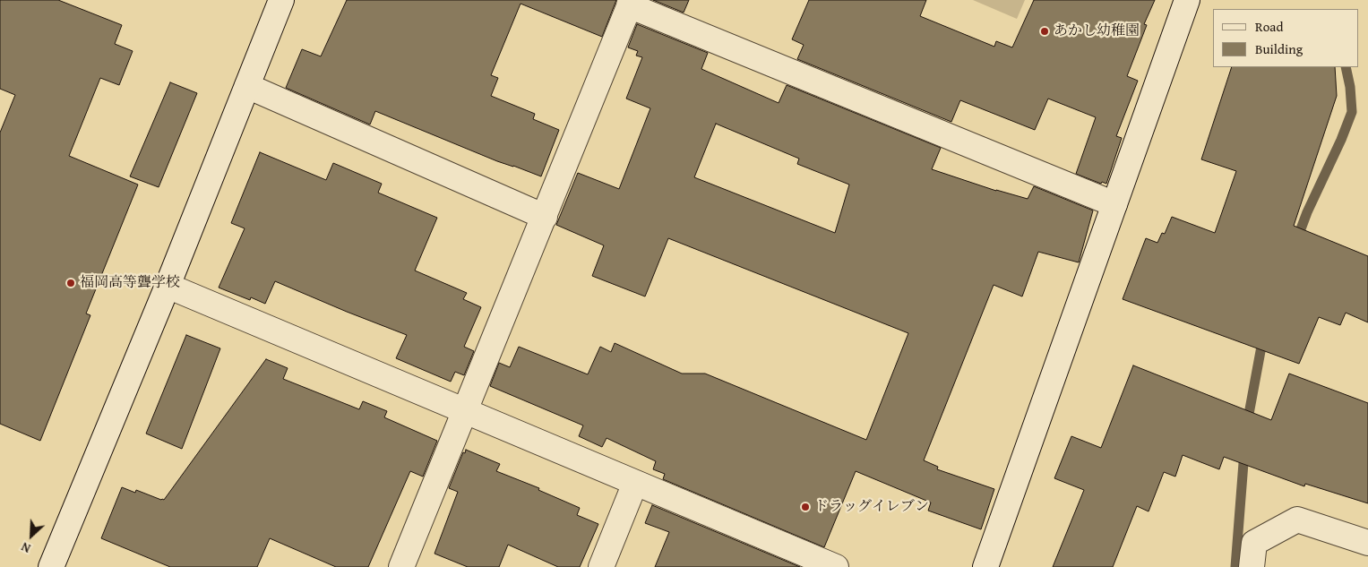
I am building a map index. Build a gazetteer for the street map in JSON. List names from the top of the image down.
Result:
{
  "places": ["あかし幼稚園", "福岡高等聾学校", "ドラッグイレブン"],
  "legend": ["Road", "Building"],
  "north": "bottom left"
}
